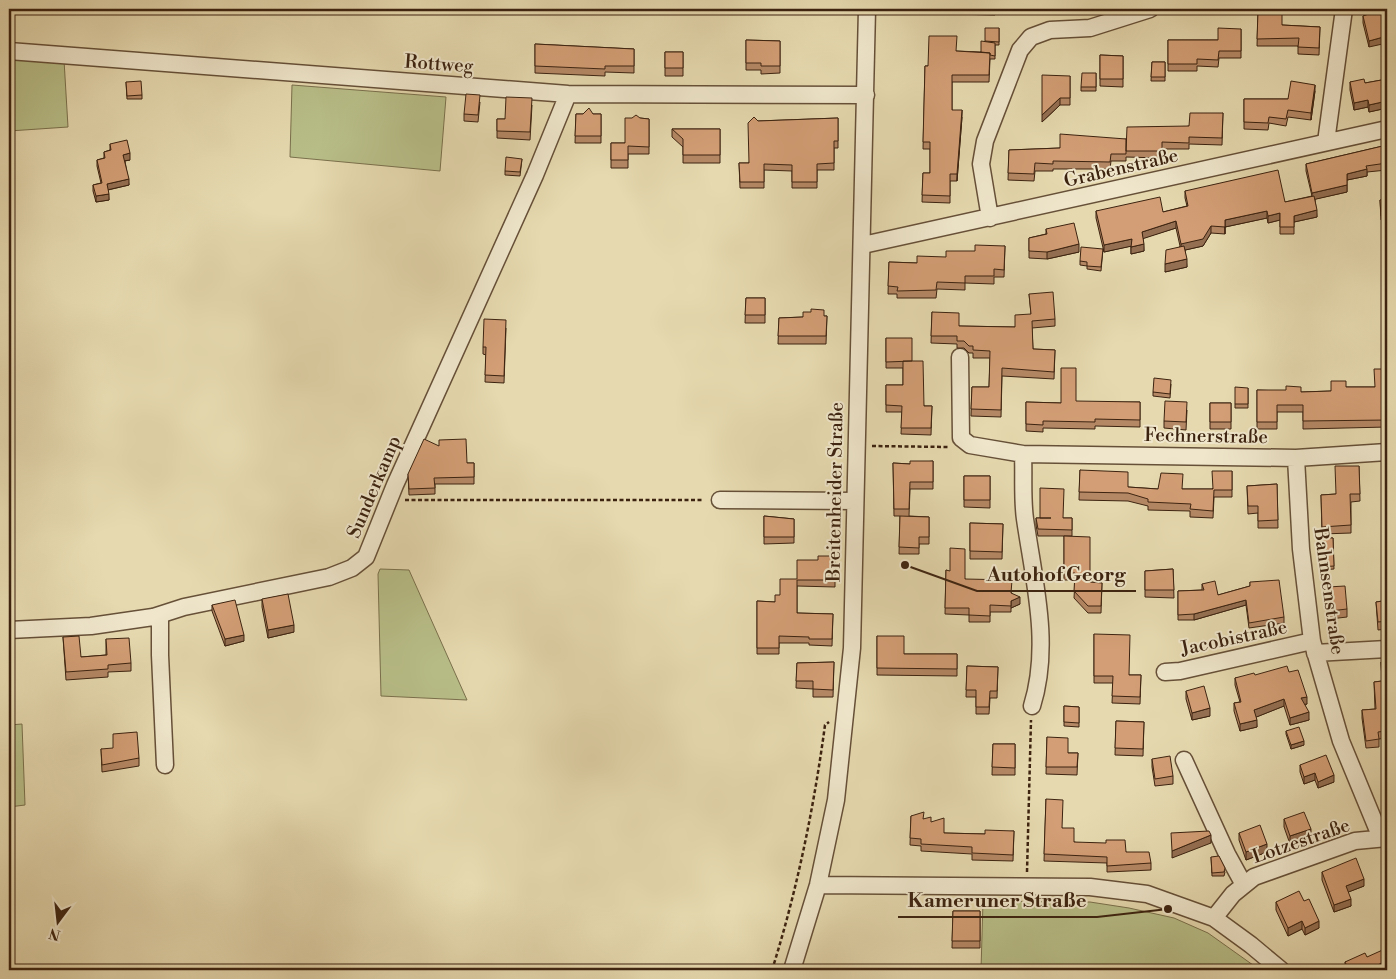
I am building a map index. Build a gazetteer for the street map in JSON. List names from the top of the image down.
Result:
{
  "streets": {
    "street": [
      "Rottweg",
      "Grabenstraße",
      "Fechnerstraße",
      "Sunderkamp",
      "Breitenheider Straße",
      "Bahnsenstraße",
      "Jacobistraße",
      "Lotzestraße"
    ]
  },
  "crossings": [
    ["Rottweg", "Sunderkamp"],
    ["Rottweg", "Breitenheider Straße"],
    ["Grabenstraße", "Breitenheider Straße"],
    ["Fechnerstraße", "Bahnsenstraße"],
    ["Bahnsenstraße", "Jacobistraße"],
    ["Bahnsenstraße", "Lotzestraße"]
  ],
  "places": ["Autohof Georg", "Kameruner Straße"],
  "north": "bottom"
}
